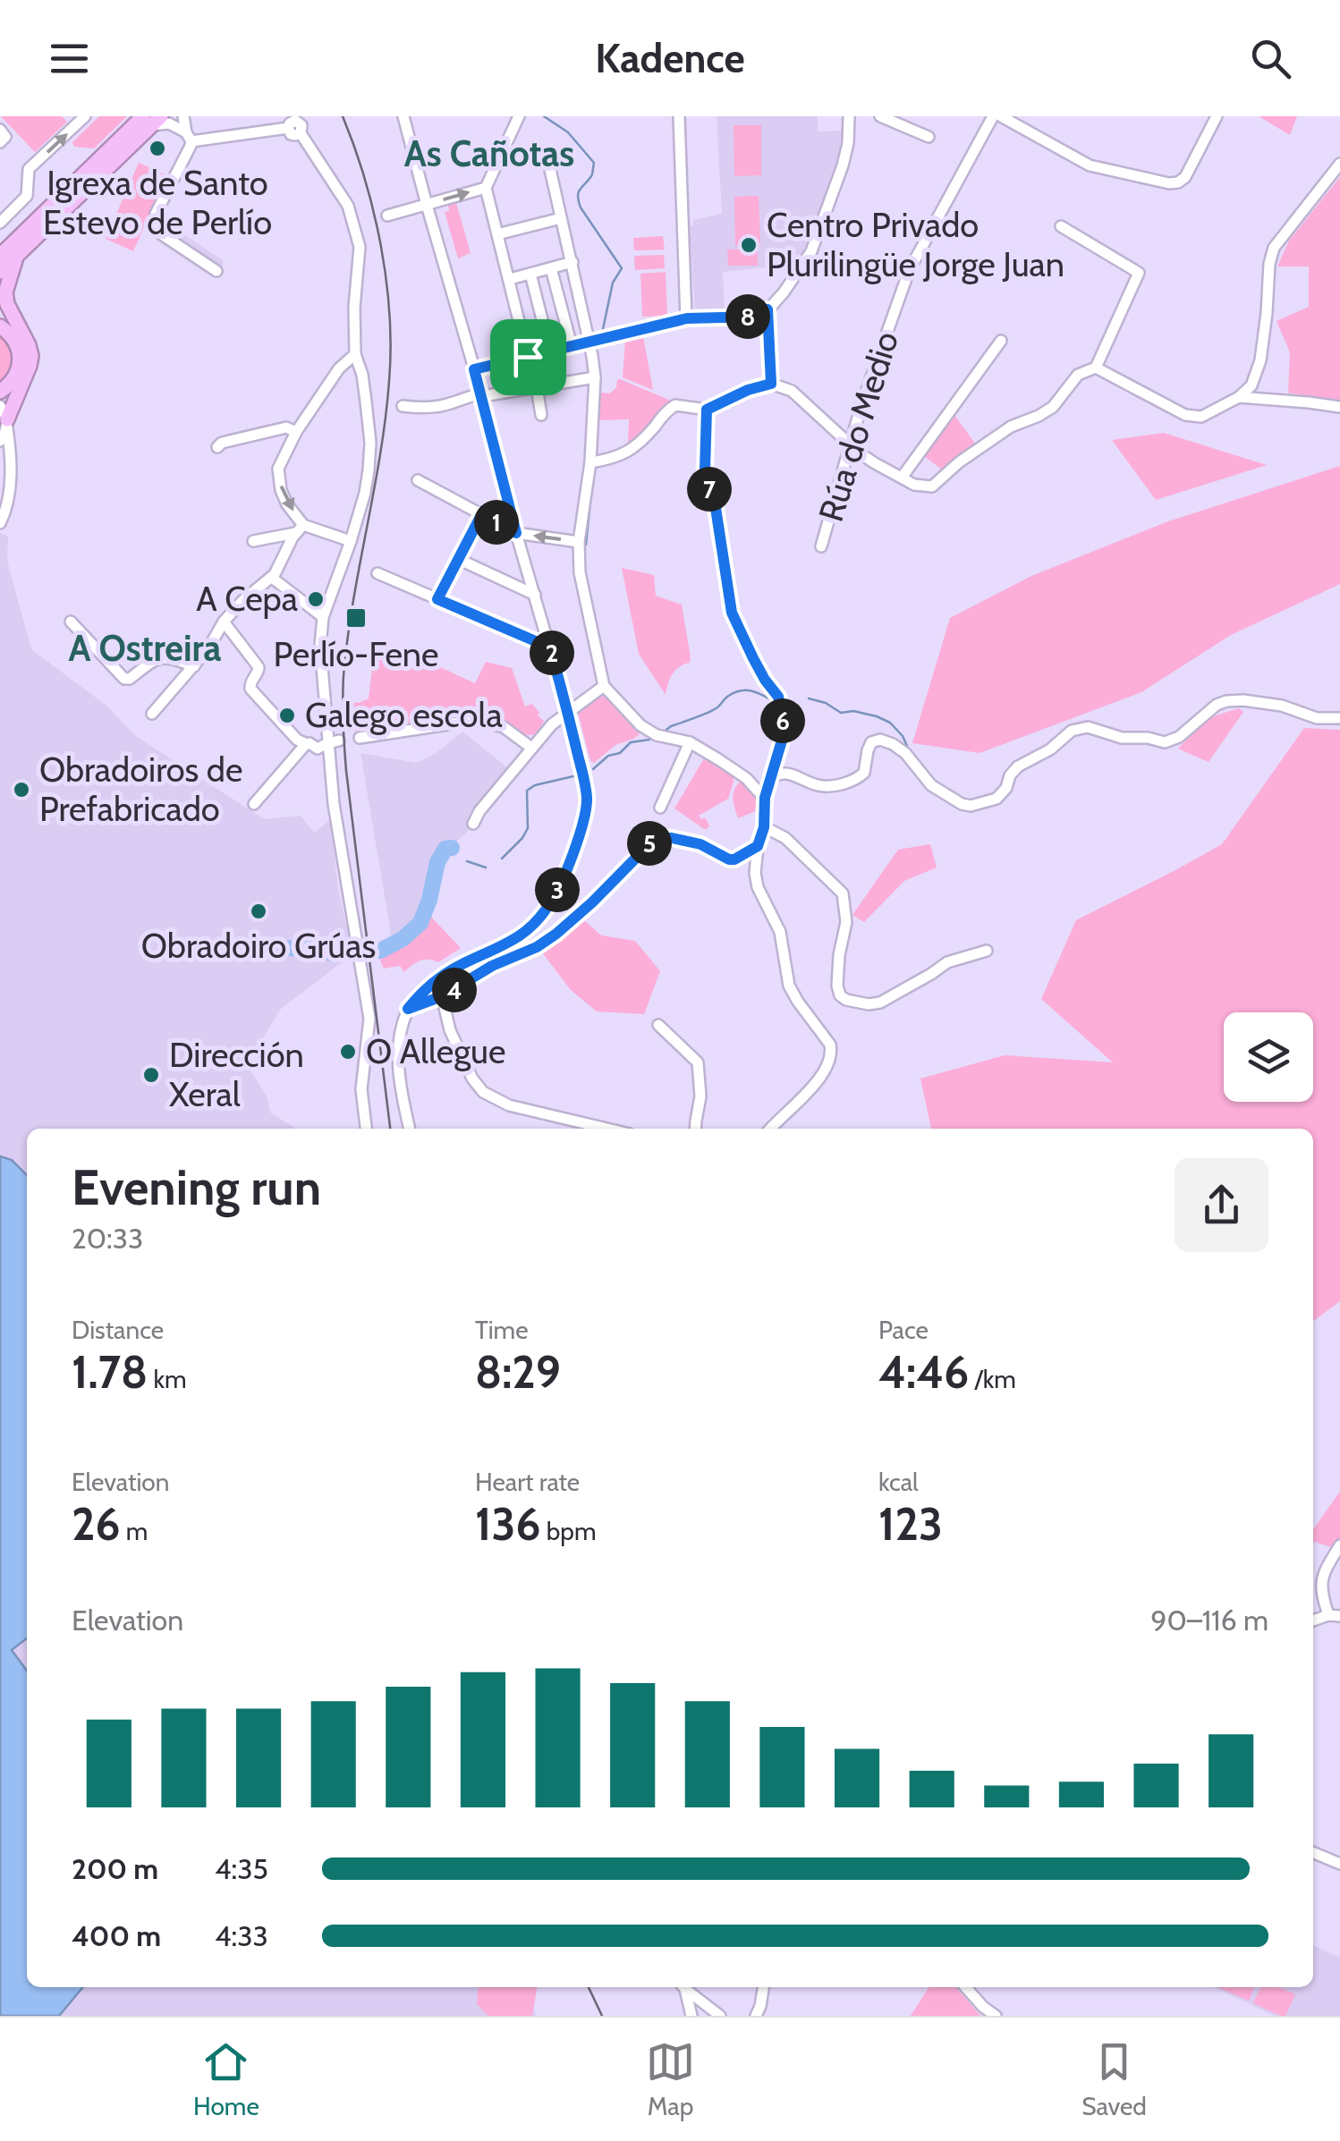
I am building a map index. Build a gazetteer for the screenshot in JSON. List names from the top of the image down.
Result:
{
  "streets": {
    "street": ["Rúa do Medio"]
  },
  "districts": ["As Cañotas", "A Ostreira"],
  "places": {
    "other": [
      "Igrexa de Santo Estevo de Perlío",
      "Centro Privado Plurilingüe Jorge Juan",
      "A Cepa",
      "Galego escola",
      "Obradoiros de Prefabricado",
      "Obradoiro Grúas",
      "O Allegue",
      "Dirección Xeral"
    ],
    "transit": ["Perlío-Fene"]
  },
  "page": {
    "header": "Kadence",
    "pins": [
      "8",
      "7",
      "1",
      "2",
      "6",
      "5",
      "3",
      "4"
    ],
    "heading": ["Evening run", "20:33"],
    "stats": [
      ["Distance", "1.78 km"],
      ["Time", "8:29"],
      ["Pace", "4:46 /km"],
      ["Elevation", "26 m"],
      ["Heart rate", "136 bpm"],
      ["kcal", "123"]
    ],
    "chart": ["Elevation", "90–116 m"],
    "list": [
      {
        "name": "200 m",
        "note": "4:35"
      },
      {
        "name": "400 m",
        "note": "4:33"
      }
    ],
    "tabs": ["Home", "Map", "Saved"]
  }
}
